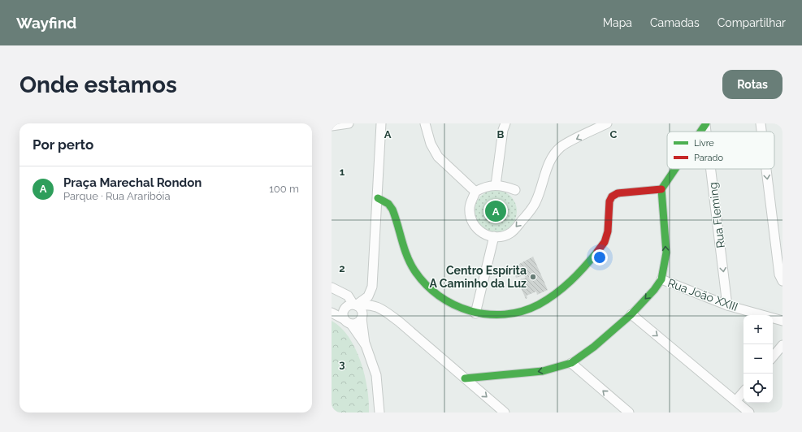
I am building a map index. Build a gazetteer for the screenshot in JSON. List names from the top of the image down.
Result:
{
  "streets": {
    "street": ["Rua Fleming", "Rua João XXIII"]
  },
  "crossings": [
    ["Rua Fleming", "Rua João XXIII"]
  ],
  "places": ["Centro Espírita A Caminho da Luz"],
  "legend": ["Livre", "Parado"],
  "page": {
    "header": "Wayfind",
    "nav": ["Mapa", "Camadas", "Compartilhar"],
    "buttons": "Rotas",
    "title": "Onde estamos",
    "heading": "Por perto",
    "list": [
      {
        "mark": "A",
        "name": "Praça Marechal Rondon",
        "note": "Parque · Rua Araribóia",
        "value": "100 m"
      }
    ],
    "pins": "A",
    "map_buttons": ["+", "−"]
  },
  "grid": {
    "columns": ["A", "B", "C"],
    "rows": ["1", "2", "3"]
  }
}
